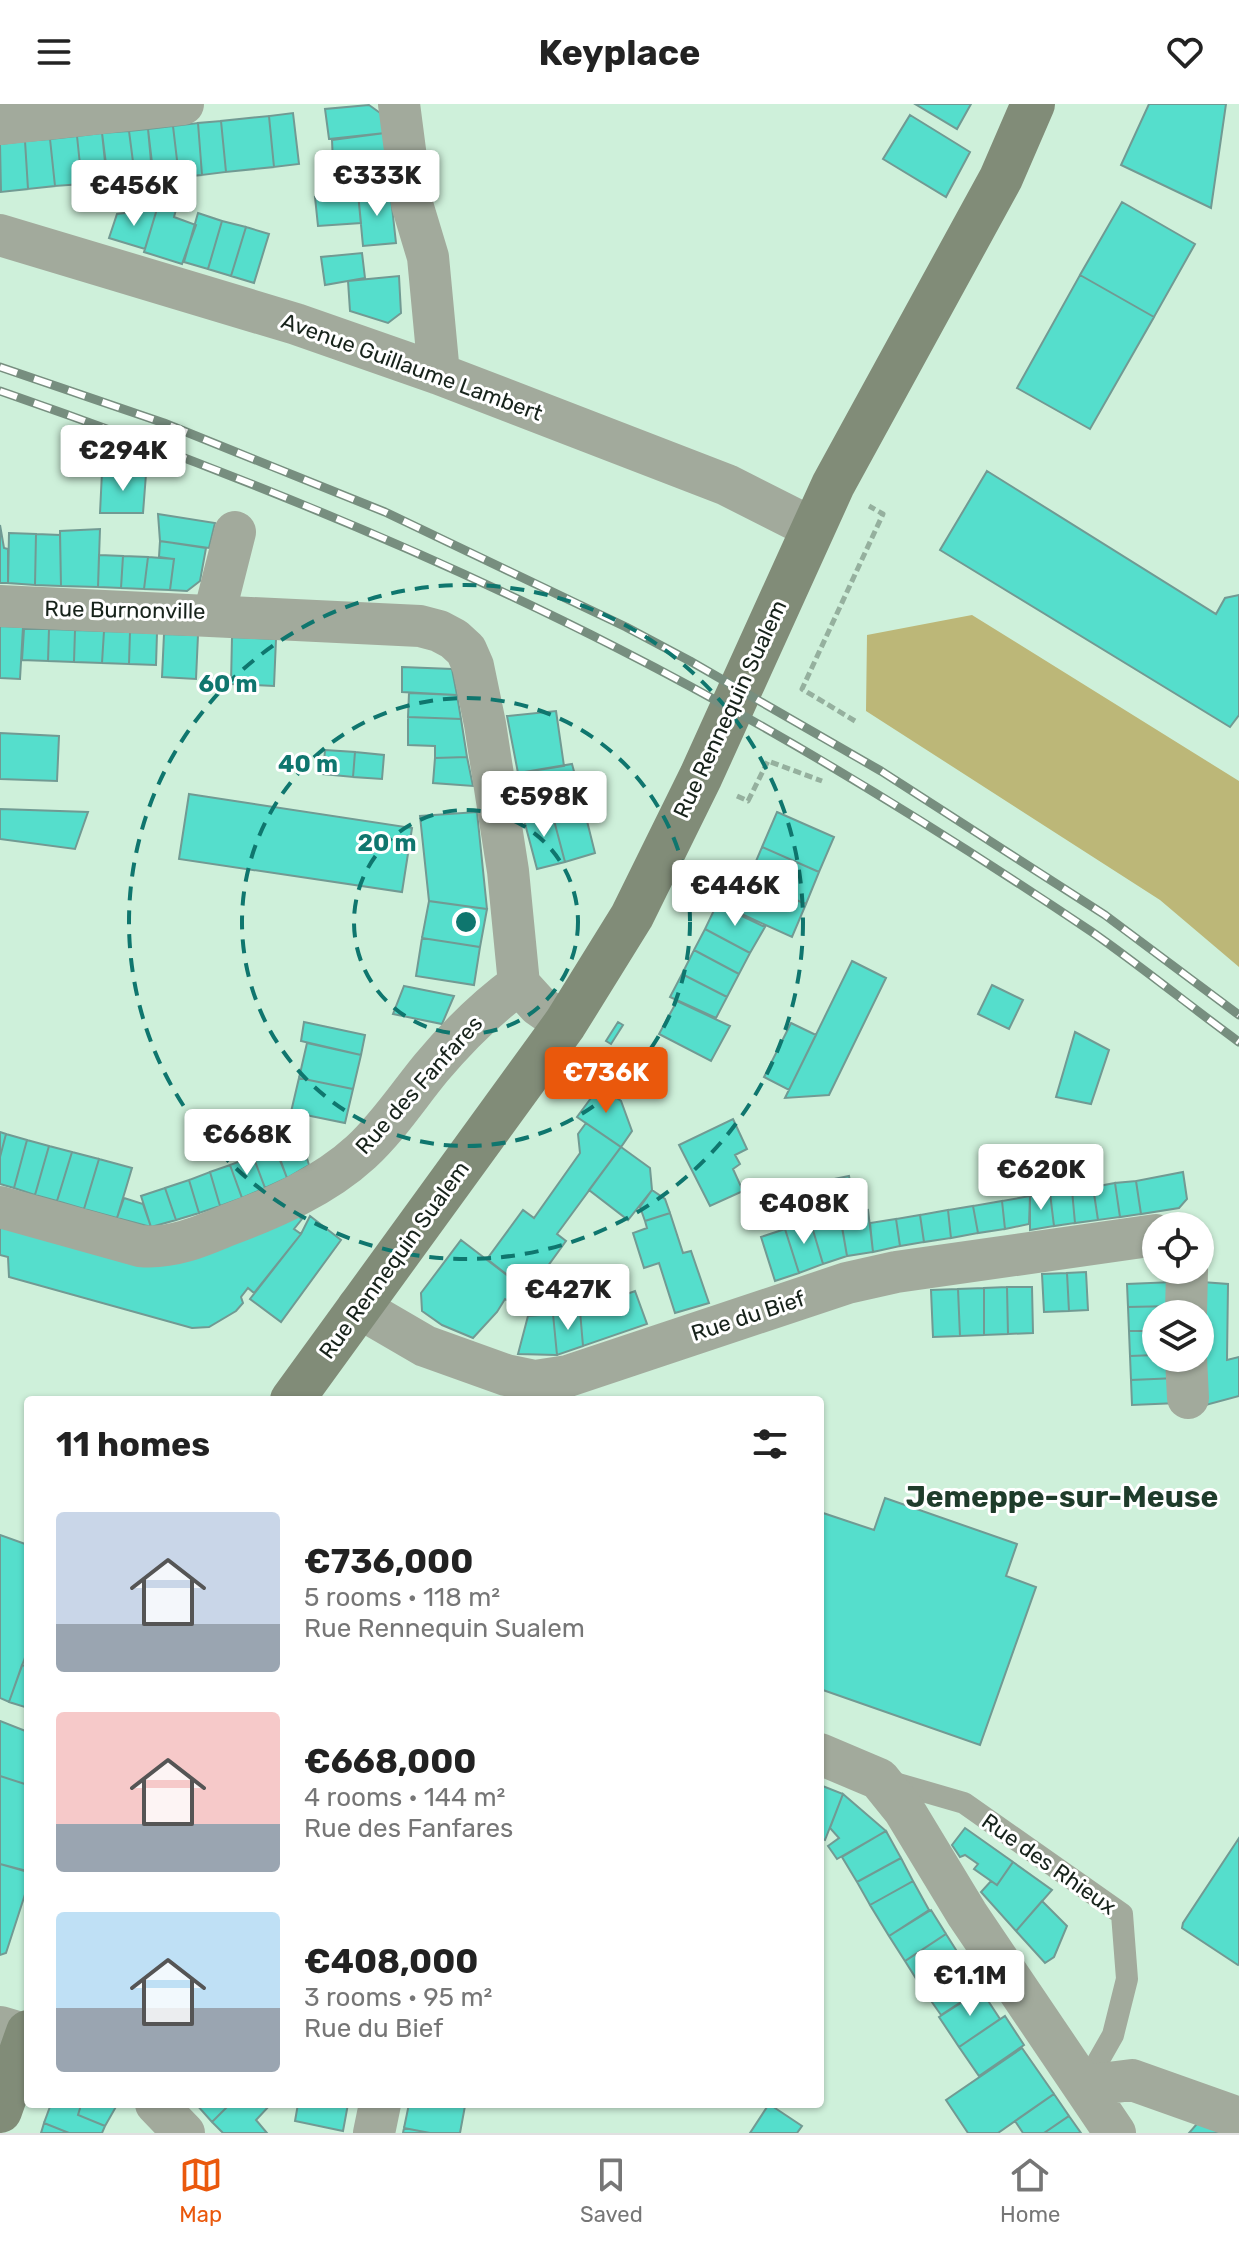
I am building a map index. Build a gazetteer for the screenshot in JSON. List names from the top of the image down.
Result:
{
  "streets": {
    "street": [
      "Avenue Guillaume Lambert",
      "Rue Burnonville",
      "Rue Rennequin Sualem",
      "Rue des Fanfares",
      "Rue du Bief"
    ],
    "lane": ["Rue des Rhieux"]
  },
  "crossings": [
    ["Avenue Guillaume Lambert", "Rue Rennequin Sualem"],
    ["Rue Rennequin Sualem", "Rue du Bief"]
  ],
  "districts": ["Jemeppe-sur-Meuse"],
  "page": {
    "header": "Keyplace",
    "price": [
      "€333K",
      "€456K",
      "€294K",
      "€598K",
      "€446K",
      "€736K",
      "€668K",
      "€620K",
      "€408K",
      "€427K",
      "€1.1M"
    ],
    "heading": "11 homes",
    "list": [
      {
        "name": "€736,000",
        "note": "5 rooms · 118 m² · Rue Rennequin Sualem"
      },
      {
        "name": "€668,000",
        "note": "4 rooms · 144 m² · Rue des Fanfares"
      },
      {
        "name": "€408,000",
        "note": "3 rooms · 95 m² · Rue du Bief"
      }
    ],
    "tabs": ["Map", "Saved", "Home"]
  },
  "rings": ["60 m", "40 m", "20 m"]
}
